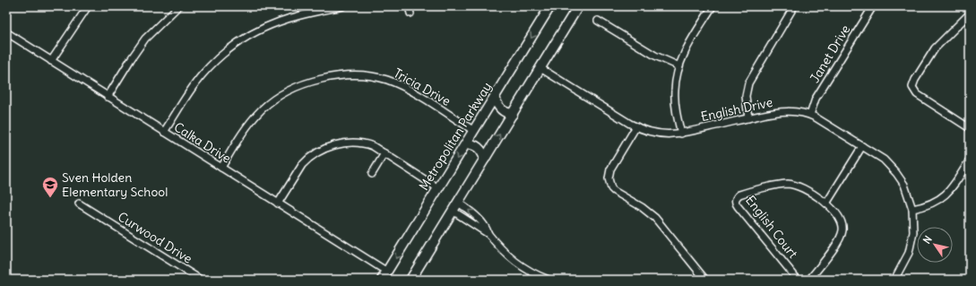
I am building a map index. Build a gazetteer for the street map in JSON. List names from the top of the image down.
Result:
{
  "streets": {
    "main road": ["Metropolitan Parkway"],
    "street": [
      "Janet Drive",
      "Tricia Drive",
      "English Drive",
      "Calka Drive",
      "English Court",
      "Curwood Drive"
    ]
  },
  "crossings": [
    ["Janet Drive", "English Drive"],
    ["Tricia Drive", "Metropolitan Parkway"],
    ["Tricia Drive", "Calka Drive"],
    ["Metropolitan Parkway", "Calka Drive"]
  ],
  "places": {
    "school or university": ["Sven Holden Elementary School"]
  },
  "north": "top left"
}
